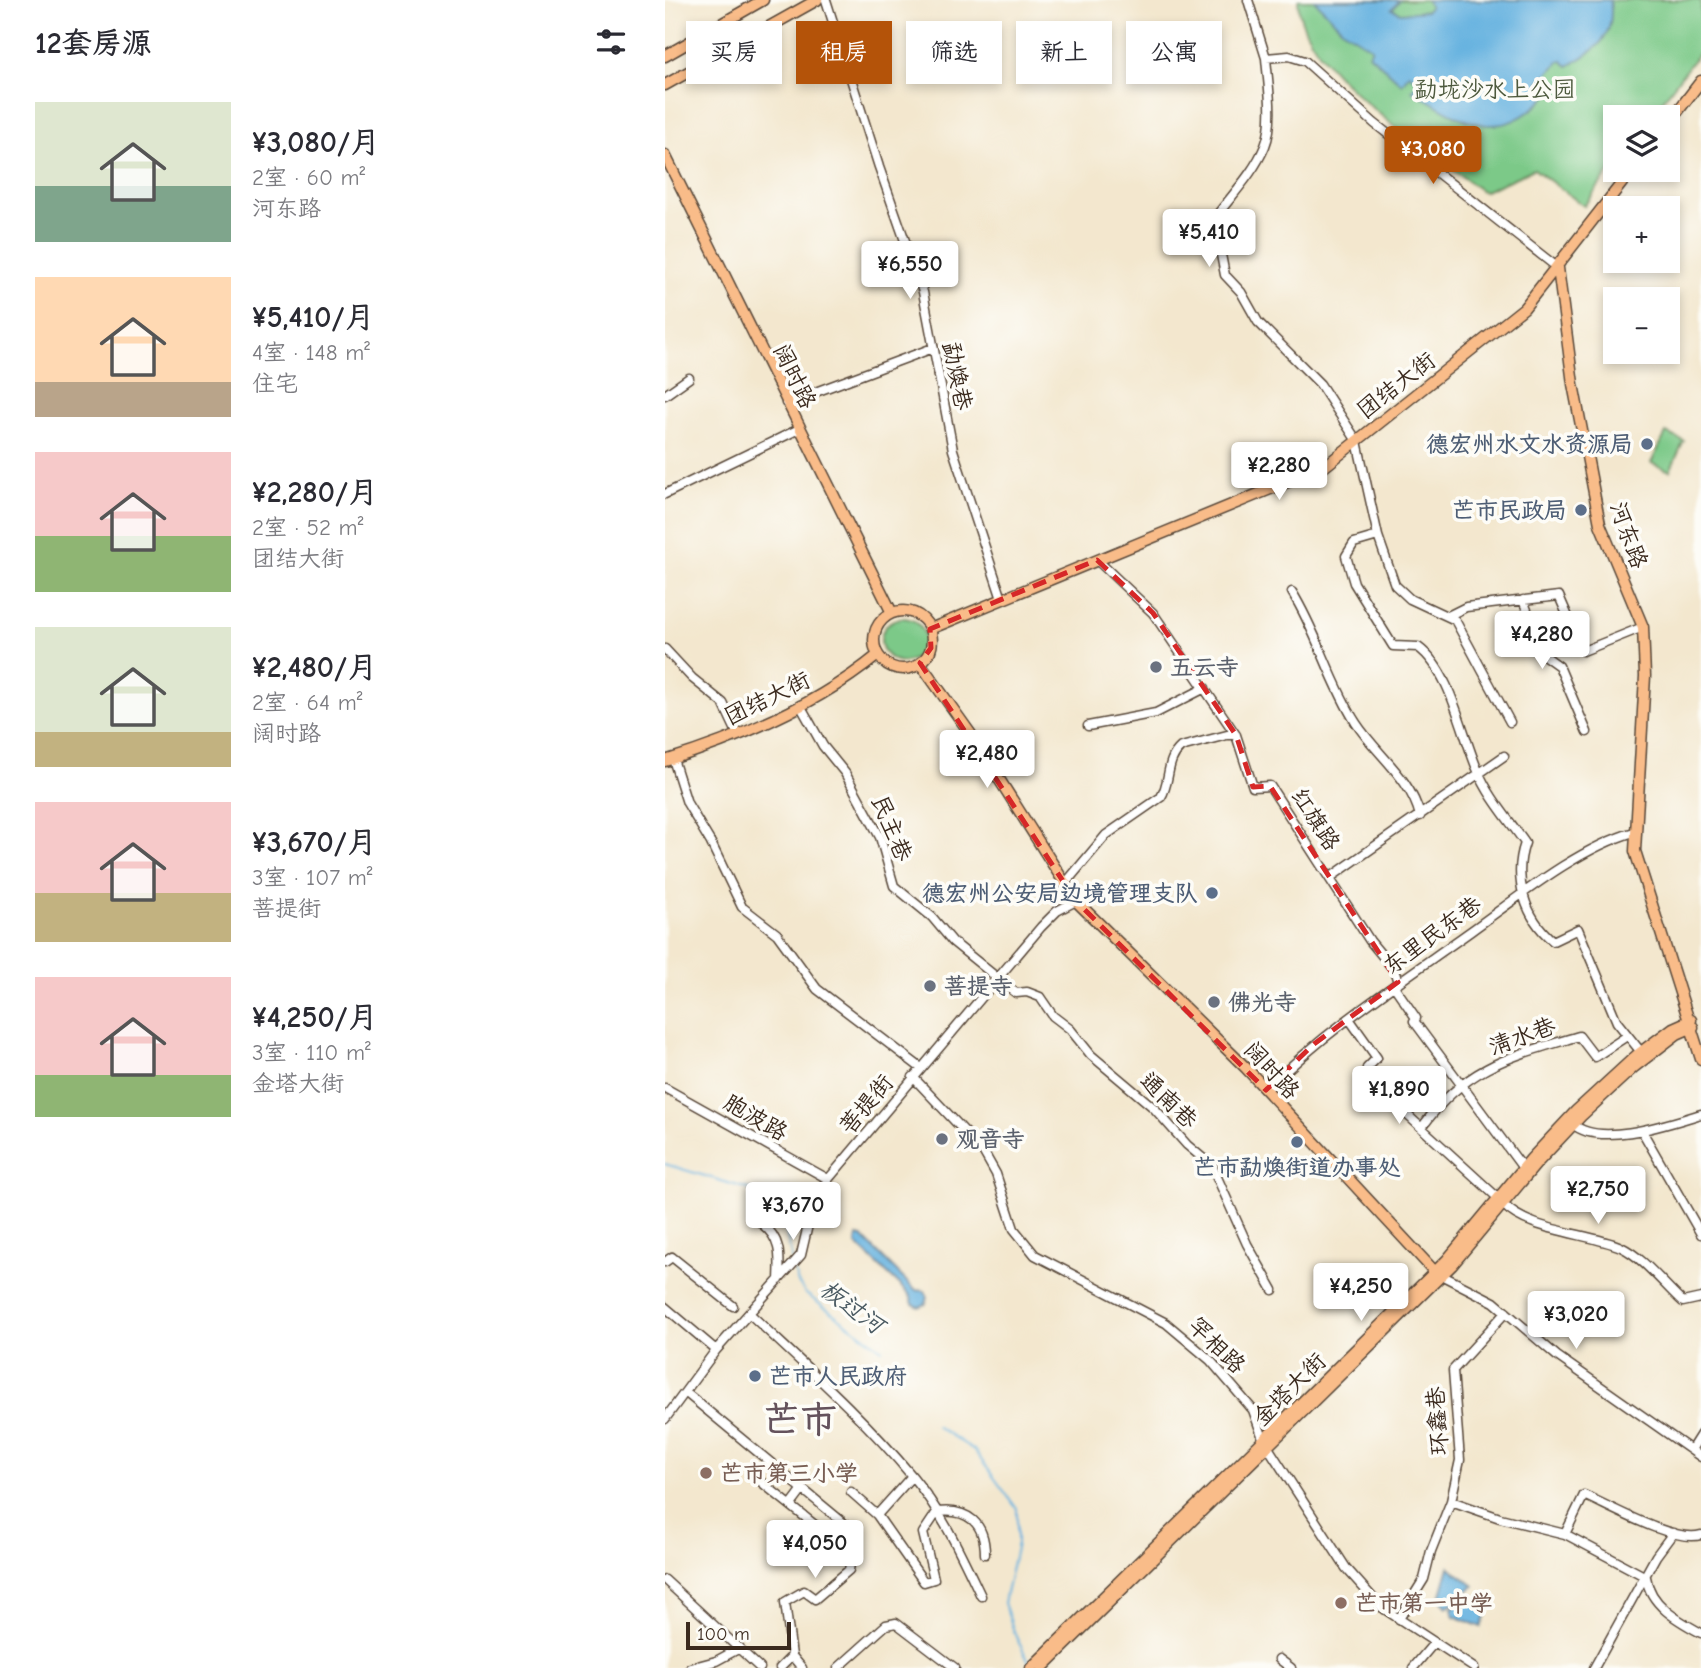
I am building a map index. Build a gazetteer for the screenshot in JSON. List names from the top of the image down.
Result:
{
  "streets": {
    "main road": [
      "阔时路",
      "团结大街",
      "河东路",
      "金塔大街"
    ],
    "street": [
      "勐焕巷",
      "红旗路",
      "民主巷",
      "东里民东巷",
      "清水巷",
      "通南巷",
      "菩提街",
      "胞波路",
      "罕相路",
      "环鑫巷"
    ]
  },
  "crossings": [
    ["阔时路", "团结大街"],
    ["阔时路", "东里民东巷"],
    ["阔时路", "菩提街"],
    ["阔时路", "金塔大街"],
    ["阔时路", "环鑫巷"],
    ["勐焕巷", "团结大街"],
    ["团结大街", "河东路"],
    ["团结大街", "红旗路"],
    ["团结大街", "民主巷"],
    ["河东路", "东里民东巷"],
    ["河东路", "金塔大街"],
    ["红旗路", "东里民东巷"],
    ["民主巷", "通南巷"],
    ["民主巷", "菩提街"],
    ["通南巷", "菩提街"],
    ["菩提街", "胞波路"],
    ["菩提街", "罕相路"],
    ["罕相路", "金塔大街"],
    ["罕相路", "环鑫巷"]
  ],
  "districts": ["芒市"],
  "water": ["板过河"],
  "parks": ["勐垅沙水上公园"],
  "places": [
    "德宏州水文水资源局",
    "芒市民政局",
    "五云寺",
    "德宏州公安局边境管理支队",
    "菩提寺",
    "佛光寺",
    "观音寺",
    "芒市勐焕街道办事处",
    "芒市人民政府",
    "芒市第三小学",
    "芒市第一中学"
  ],
  "scale_bar": "100 m",
  "page": {
    "heading": "12套房源",
    "chip": [
      "买房",
      "租房",
      "筛选",
      "新上",
      "公寓"
    ],
    "list": [
      {
        "name": "¥3,080/月",
        "note": "2室 · 60 m² · 河东路"
      },
      {
        "name": "¥5,410/月",
        "note": "4室 · 148 m² · 住宅"
      },
      {
        "name": "¥2,280/月",
        "note": "2室 · 52 m² · 团结大街"
      },
      {
        "name": "¥2,480/月",
        "note": "2室 · 64 m² · 阔时路"
      },
      {
        "name": "¥3,670/月",
        "note": "3室 · 107 m² · 菩提街"
      },
      {
        "name": "¥4,250/月",
        "note": "3室 · 110 m² · 金塔大街"
      }
    ],
    "map_buttons": ["+", "−"],
    "price": [
      "¥3,080",
      "¥5,410",
      "¥6,550",
      "¥2,280",
      "¥4,280",
      "¥2,480",
      "¥1,890",
      "¥2,750",
      "¥3,670",
      "¥4,250",
      "¥3,020",
      "¥4,050"
    ],
    "scale": "100 m"
  }
}
